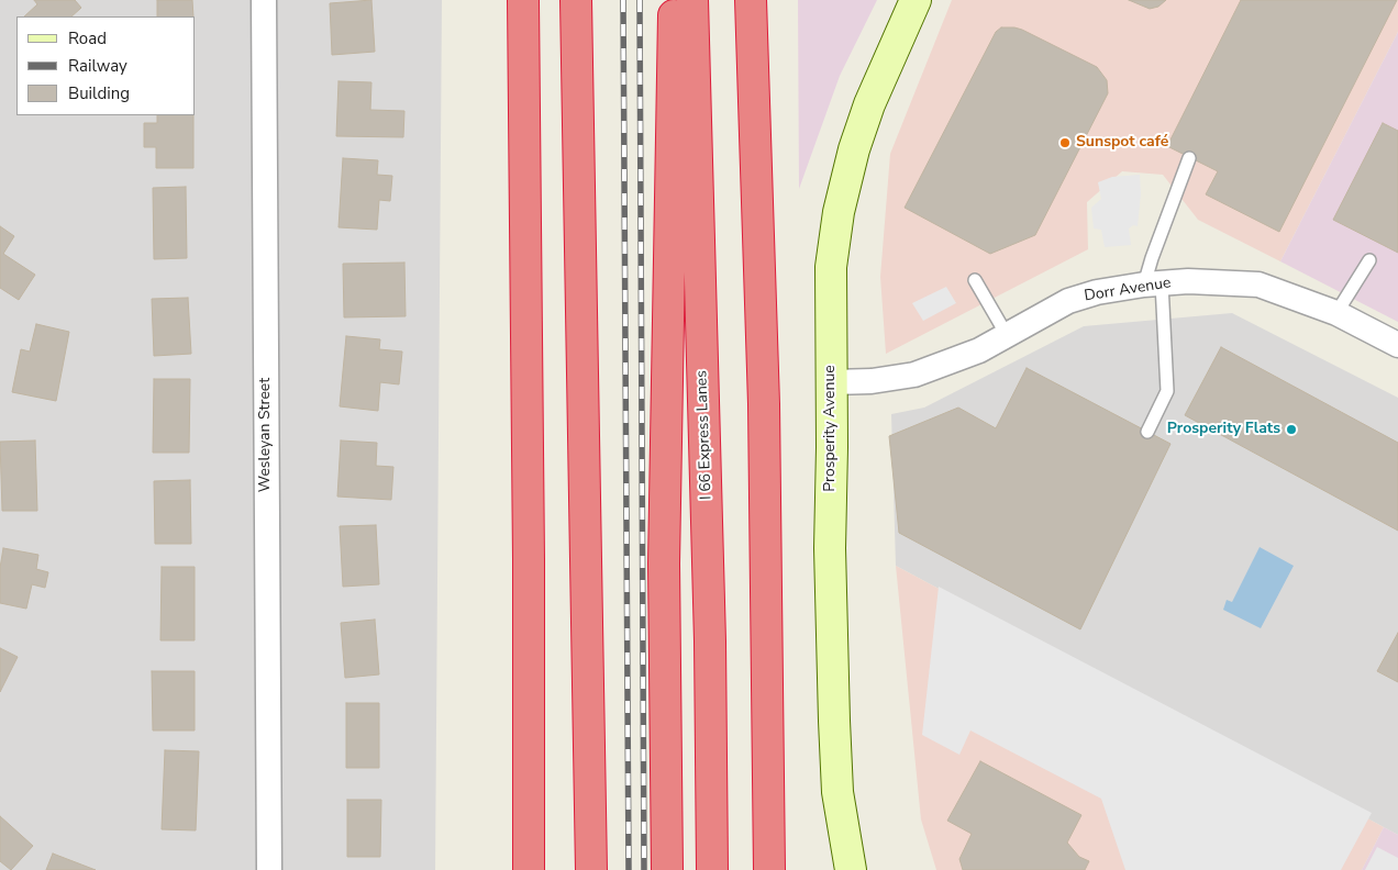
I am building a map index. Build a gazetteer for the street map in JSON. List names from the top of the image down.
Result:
{
  "streets": {
    "highway": ["I 66 Express Lanes"],
    "main road": ["Prosperity Avenue"],
    "street": ["Dorr Avenue", "Wesleyan Street"]
  },
  "crossings": [
    ["Dorr Avenue", "Prosperity Avenue"]
  ],
  "places": ["Sunspot café", "Prosperity Flats"],
  "legend": ["Road", "Railway", "Building"]
}
